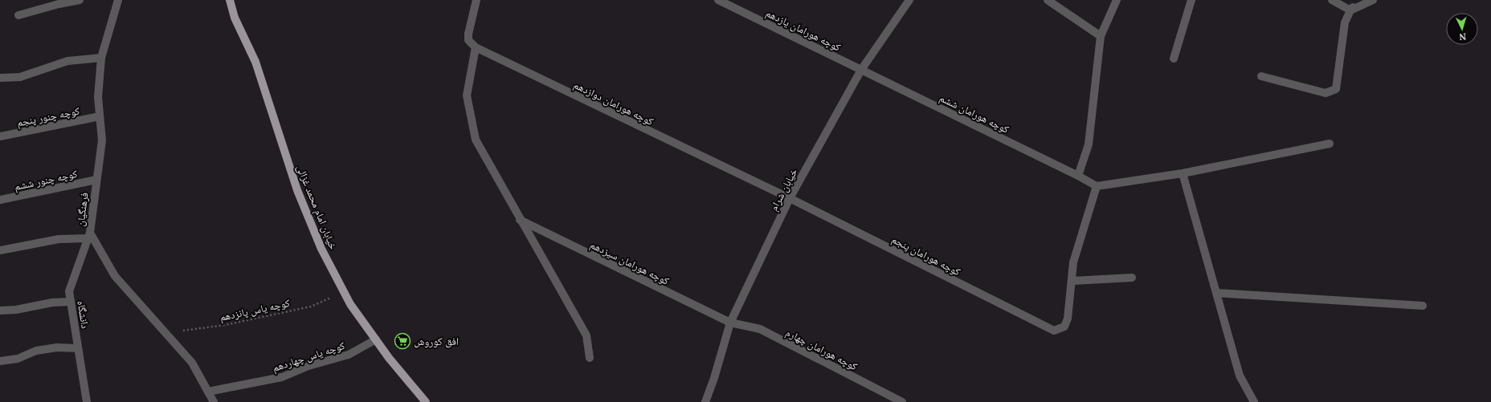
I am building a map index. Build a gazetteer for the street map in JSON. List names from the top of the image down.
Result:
{
  "streets": {
    "main road": ["خیابان امام محمد غزالی"],
    "street": [
      "کوچه هورامان يازدهم",
      "کوچه هورامان دوازدهم",
      "کوچه هورامان ششم",
      "کوچه چنور پنجم",
      "کوچه چنور ششم",
      "خیابان شرام",
      "فرهنگیان",
      "کوچه هورامان پنجم",
      "کوچه هورامان سيزدهم",
      "دانشگاه",
      "کوچه هورامان چهارم",
      "کوچه یاس چهاردهم"
    ],
    "path": ["کوچه یاس پانزدهم"]
  },
  "crossings": [
    ["کوچه هورامان يازدهم", "کوچه هورامان ششم"],
    ["کوچه هورامان يازدهم", "خیابان شرام"],
    ["کوچه هورامان دوازدهم", "خیابان شرام"],
    ["کوچه هورامان دوازدهم", "کوچه هورامان پنجم"],
    ["کوچه هورامان ششم", "خیابان شرام"],
    ["کوچه چنور پنجم", "فرهنگیان"],
    ["کوچه چنور ششم", "فرهنگیان"],
    ["خیابان شرام", "کوچه هورامان پنجم"],
    ["خیابان شرام", "کوچه هورامان سيزدهم"],
    ["خیابان شرام", "کوچه هورامان چهارم"],
    ["خیابان امام محمد غزالی", "کوچه یاس پانزدهم"],
    ["خیابان امام محمد غزالی", "کوچه یاس چهاردهم"],
    ["فرهنگیان", "کوچه یاس پانزدهم"],
    ["فرهنگیان", "دانشگاه"],
    ["فرهنگیان", "کوچه یاس چهاردهم"],
    ["کوچه هورامان سيزدهم", "کوچه هورامان چهارم"]
  ],
  "places": {
    "supermarket": ["افق کوروش"]
  },
  "north": "bottom"
}
